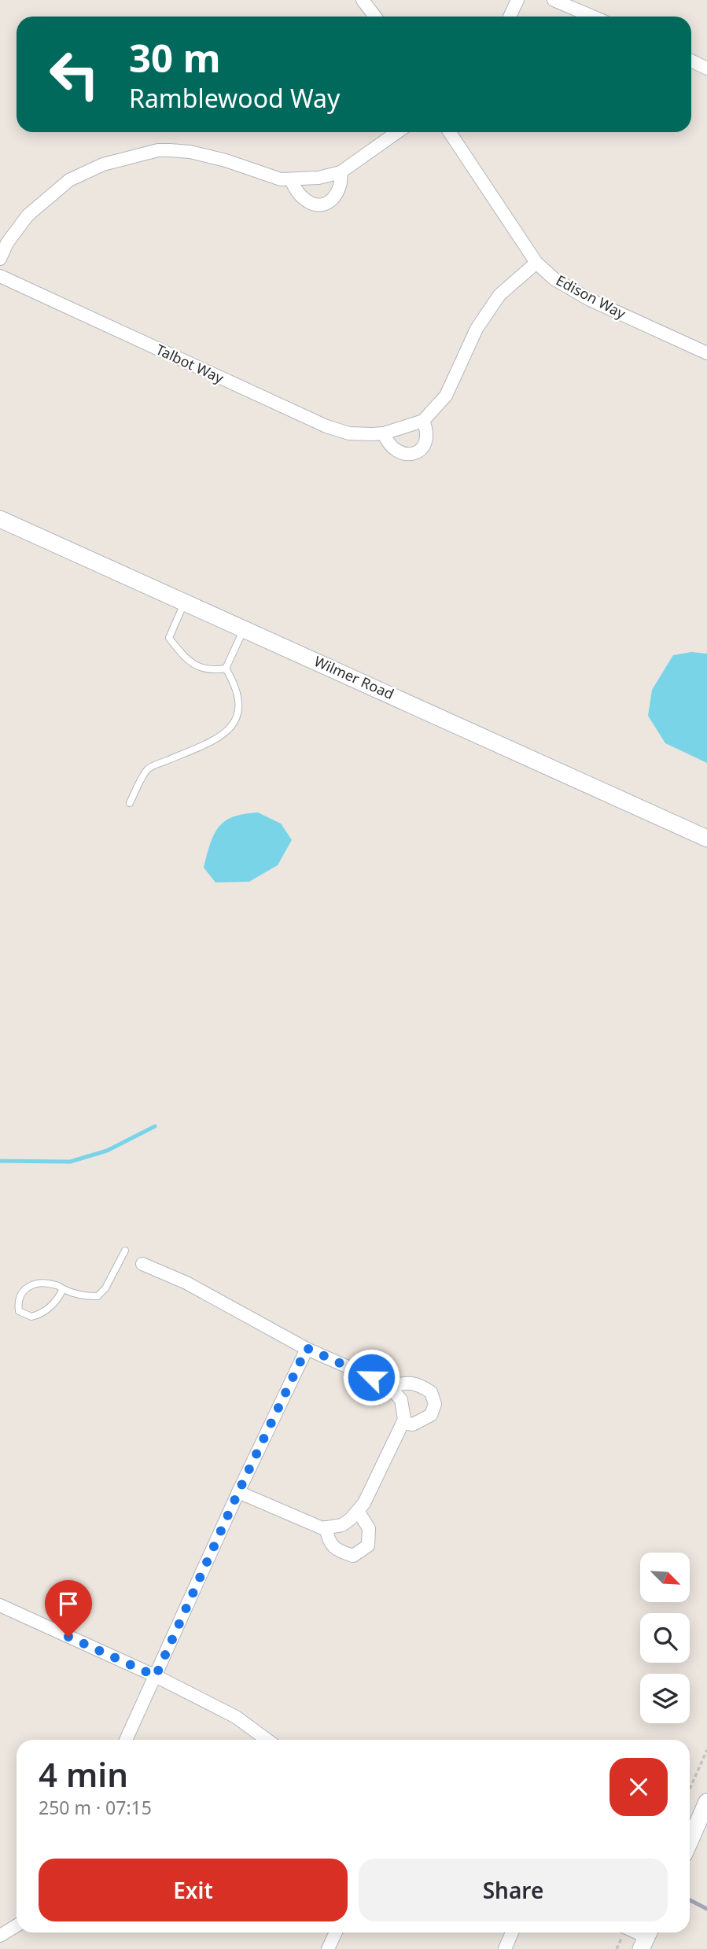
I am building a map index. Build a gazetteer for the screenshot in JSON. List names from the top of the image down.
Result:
{
  "streets": {
    "street": ["Edison Way", "Talbot Way", "Wilmer Road"]
  },
  "north": "bottom right",
  "page": {
    "turn": ["30 m", "Ramblewood Way"],
    "heading": ["4 min", "250 m · 07:15"],
    "buttons": ["Exit", "Share"]
  }
}
